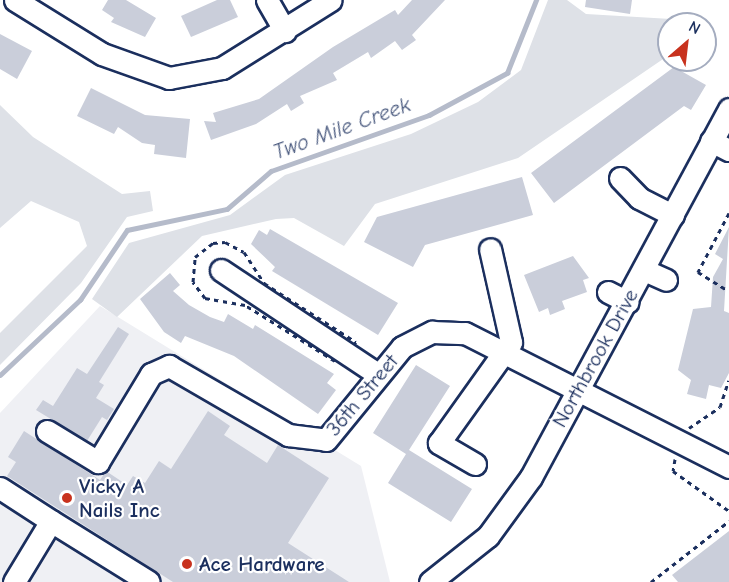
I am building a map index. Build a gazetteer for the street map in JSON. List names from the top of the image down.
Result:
{
  "streets": {
    "street": ["Northbrook Drive", "36th Street"]
  },
  "crossings": [
    ["Northbrook Drive", "36th Street"]
  ],
  "water": ["Two Mile Creek"],
  "places": ["Vicky A Nails Inc", "Ace Hardware"],
  "north": "top right"
}
